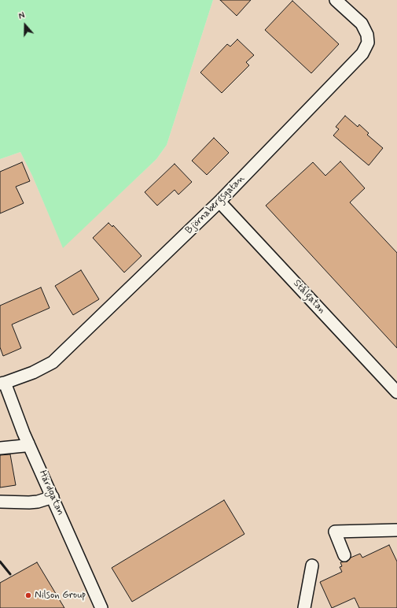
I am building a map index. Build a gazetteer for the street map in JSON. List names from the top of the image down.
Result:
{
  "streets": {
    "street": ["Björnabergsgatan", "Stålgatan", "Härdgatan"]
  },
  "crossings": [
    ["Björnabergsgatan", "Stålgatan"],
    ["Björnabergsgatan", "Härdgatan"]
  ],
  "places": ["Nilson Group"],
  "north": "top"
}
